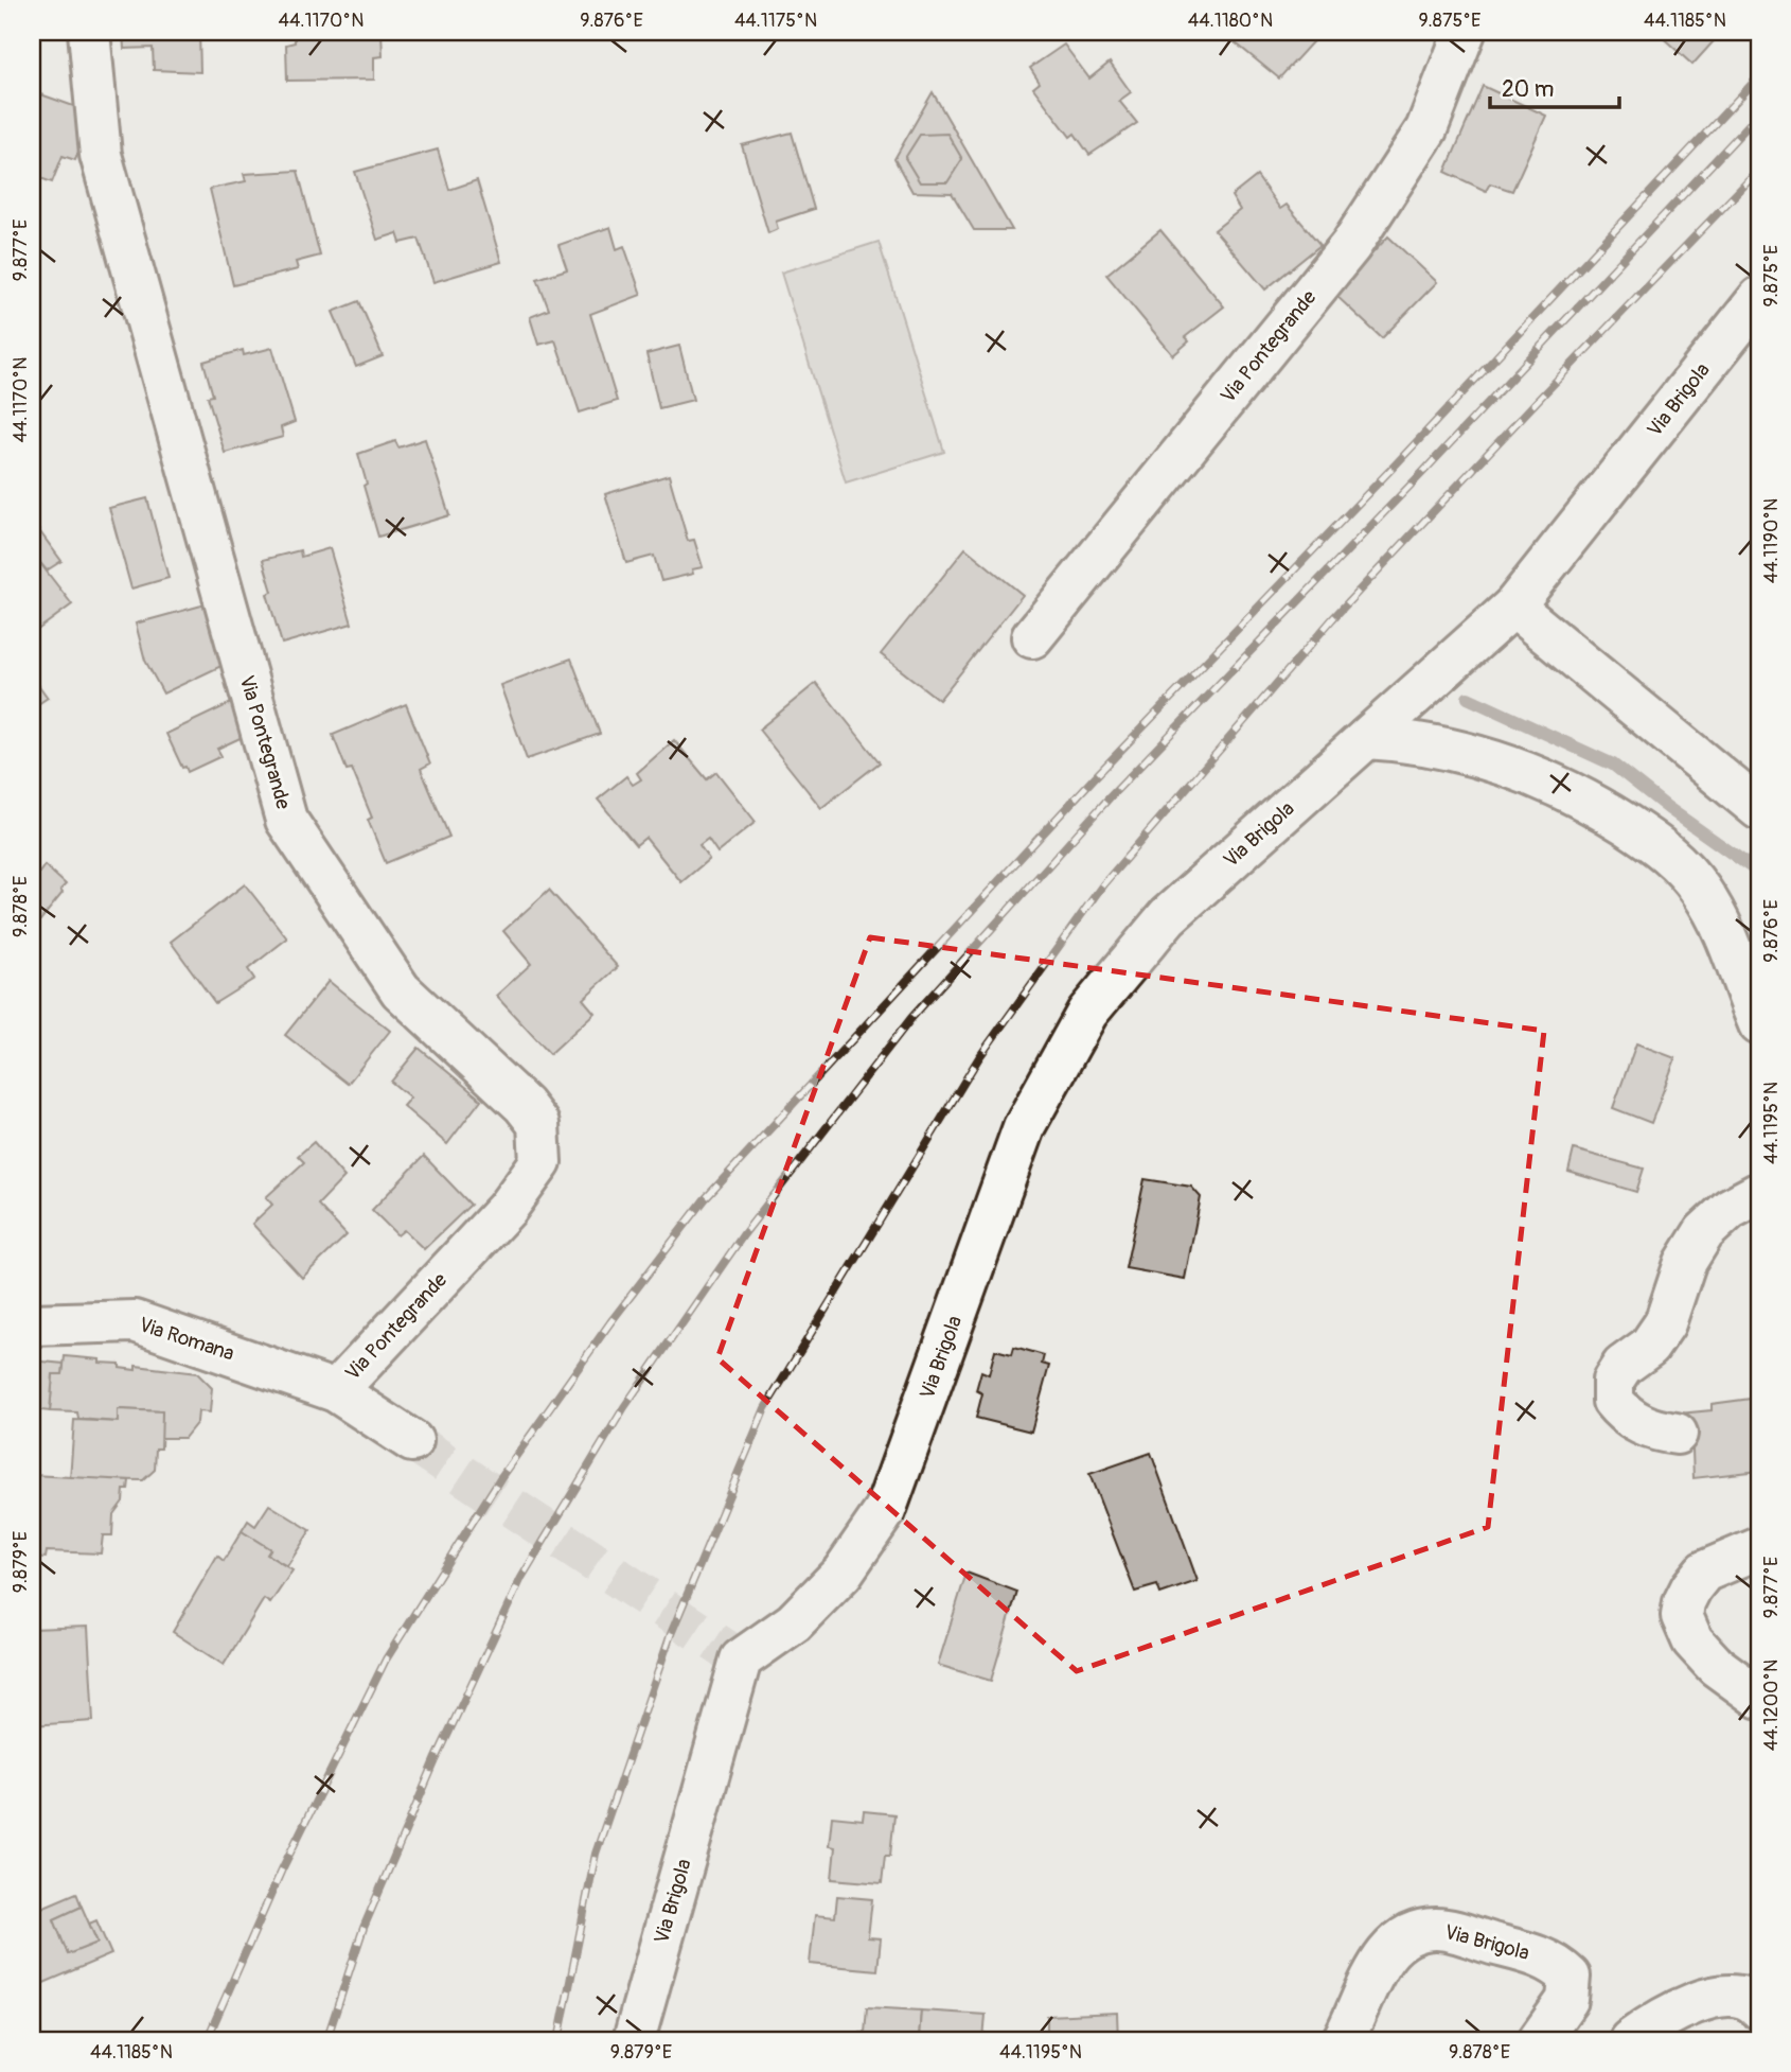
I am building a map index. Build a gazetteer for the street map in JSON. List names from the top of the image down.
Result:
{
  "streets": {
    "street": ["Via Pontegrande", "Via Brigola", "Via Romana"]
  },
  "crossings": [
    ["Via Pontegrande", "Via Romana"]
  ],
  "scale_bar": "20 m",
  "coordinates": [
    "44.1170°N",
    "9.876°E",
    "44.1175°N",
    "44.1180°N",
    "9.875°E",
    "44.1185°N",
    "9.877°E",
    "44.1190°N",
    "9.878°E",
    "44.1195°N",
    "9.879°E",
    "44.1200°N"
  ]
}
